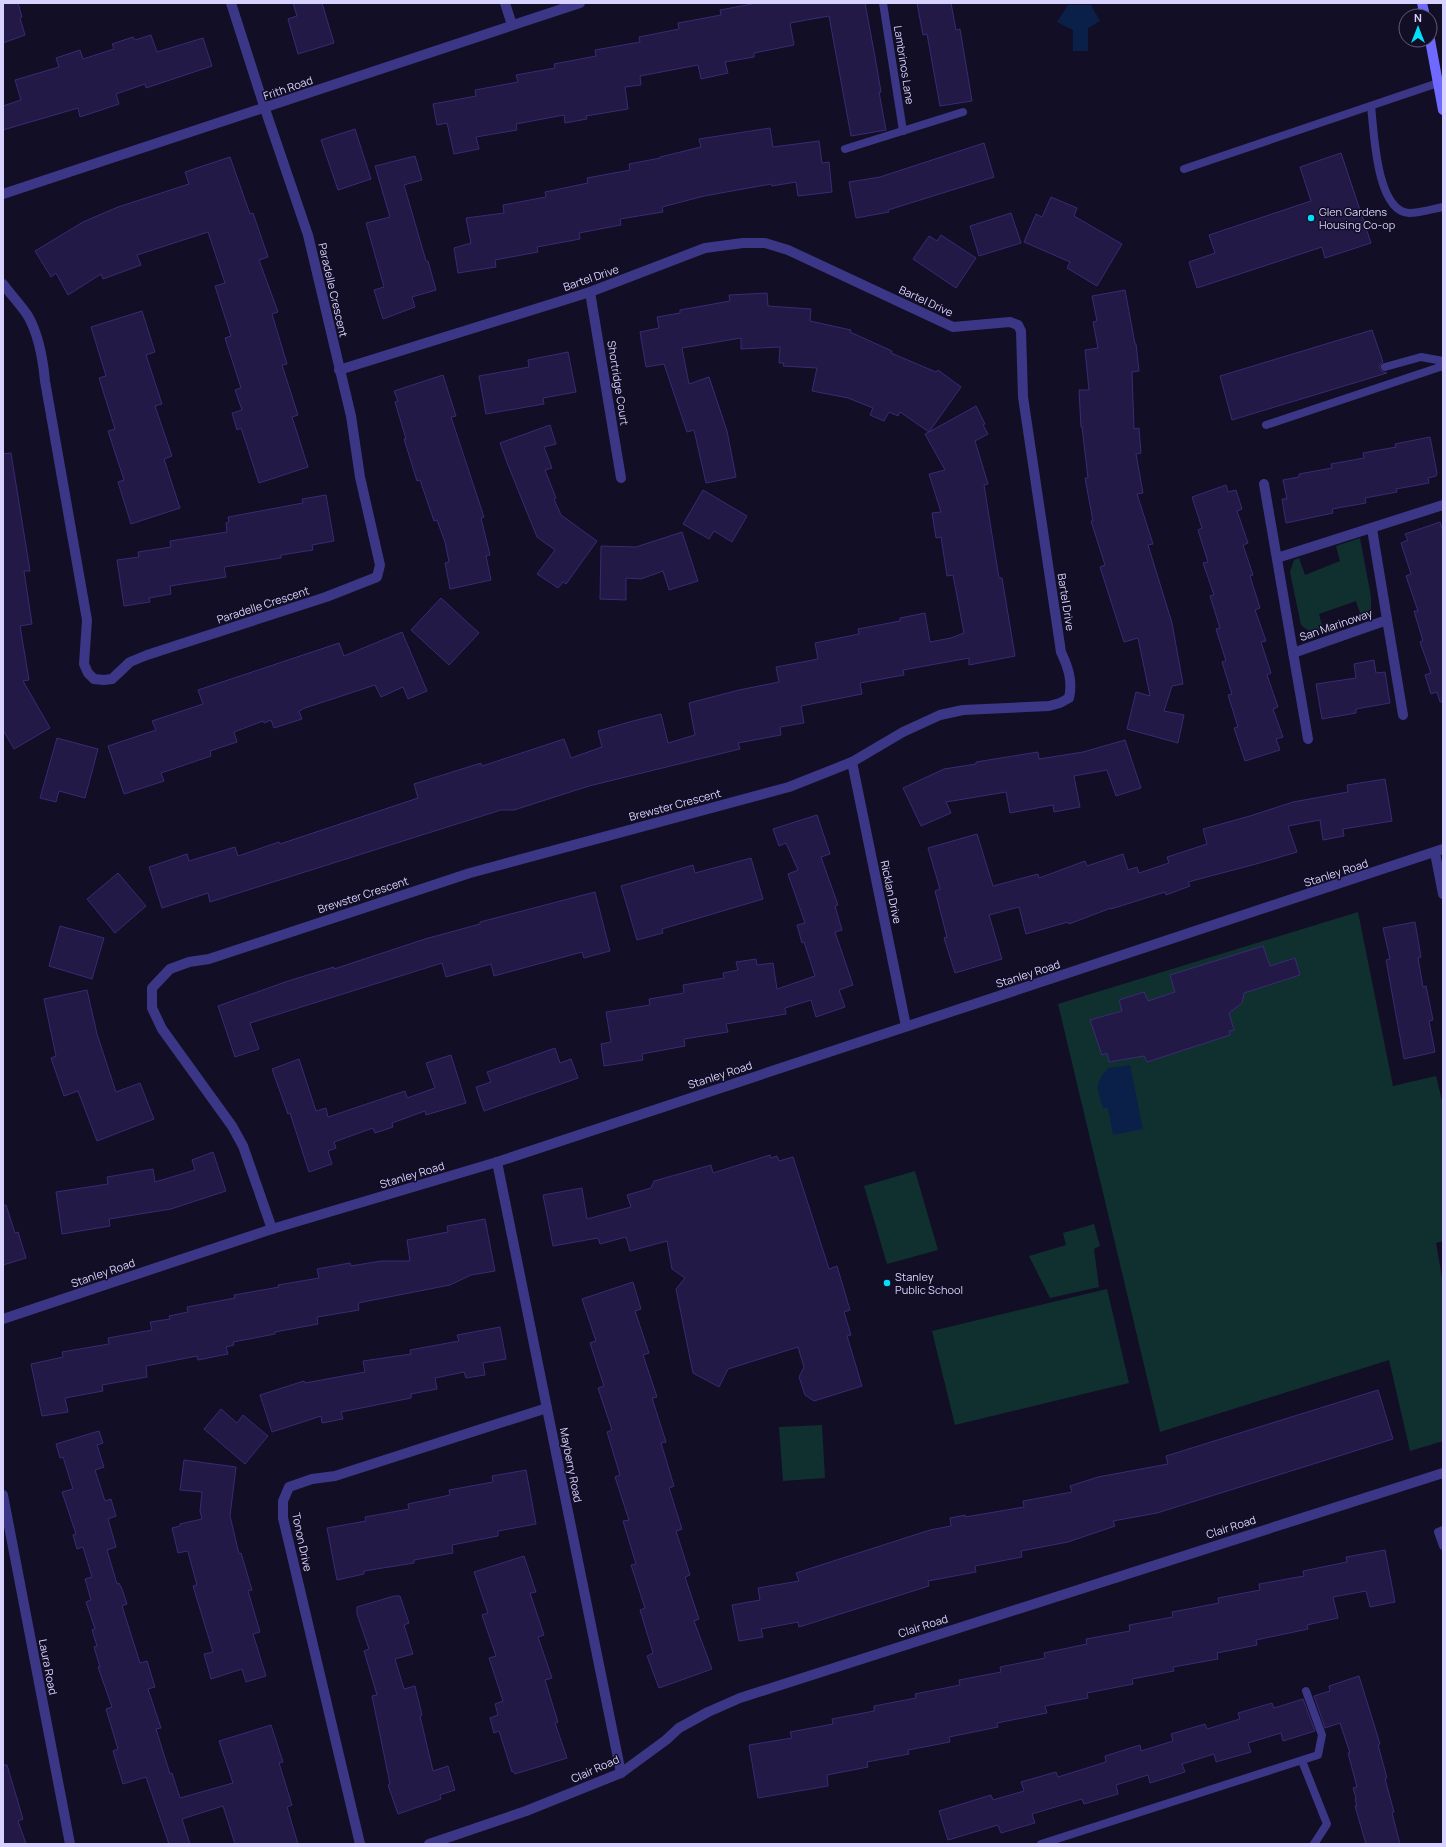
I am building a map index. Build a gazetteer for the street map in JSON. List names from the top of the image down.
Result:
{
  "streets": {
    "street": [
      "Frith Road",
      "Bartel Drive",
      "Paradelle Crescent",
      "Shortridge Court",
      "San Marinoway",
      "Brewster Crescent",
      "Stanley Road",
      "Ricklan Drive",
      "Mayberry Road",
      "Clair Road",
      "Tonon Drive",
      "Laura Road"
    ],
    "lane": ["Lambrinos Lane"]
  },
  "crossings": [
    ["Frith Road", "Paradelle Crescent"],
    ["Bartel Drive", "Paradelle Crescent"],
    ["Bartel Drive", "Shortridge Court"],
    ["Bartel Drive", "Brewster Crescent"],
    ["Bartel Drive", "Ricklan Drive"],
    ["Brewster Crescent", "Stanley Road"],
    ["Brewster Crescent", "Ricklan Drive"],
    ["Stanley Road", "Ricklan Drive"],
    ["Stanley Road", "Mayberry Road"],
    ["Mayberry Road", "Clair Road"],
    ["Mayberry Road", "Tonon Drive"]
  ],
  "places": ["Glen Gardens Housing Co-op", "Stanley Public School"],
  "north": "top"
}
